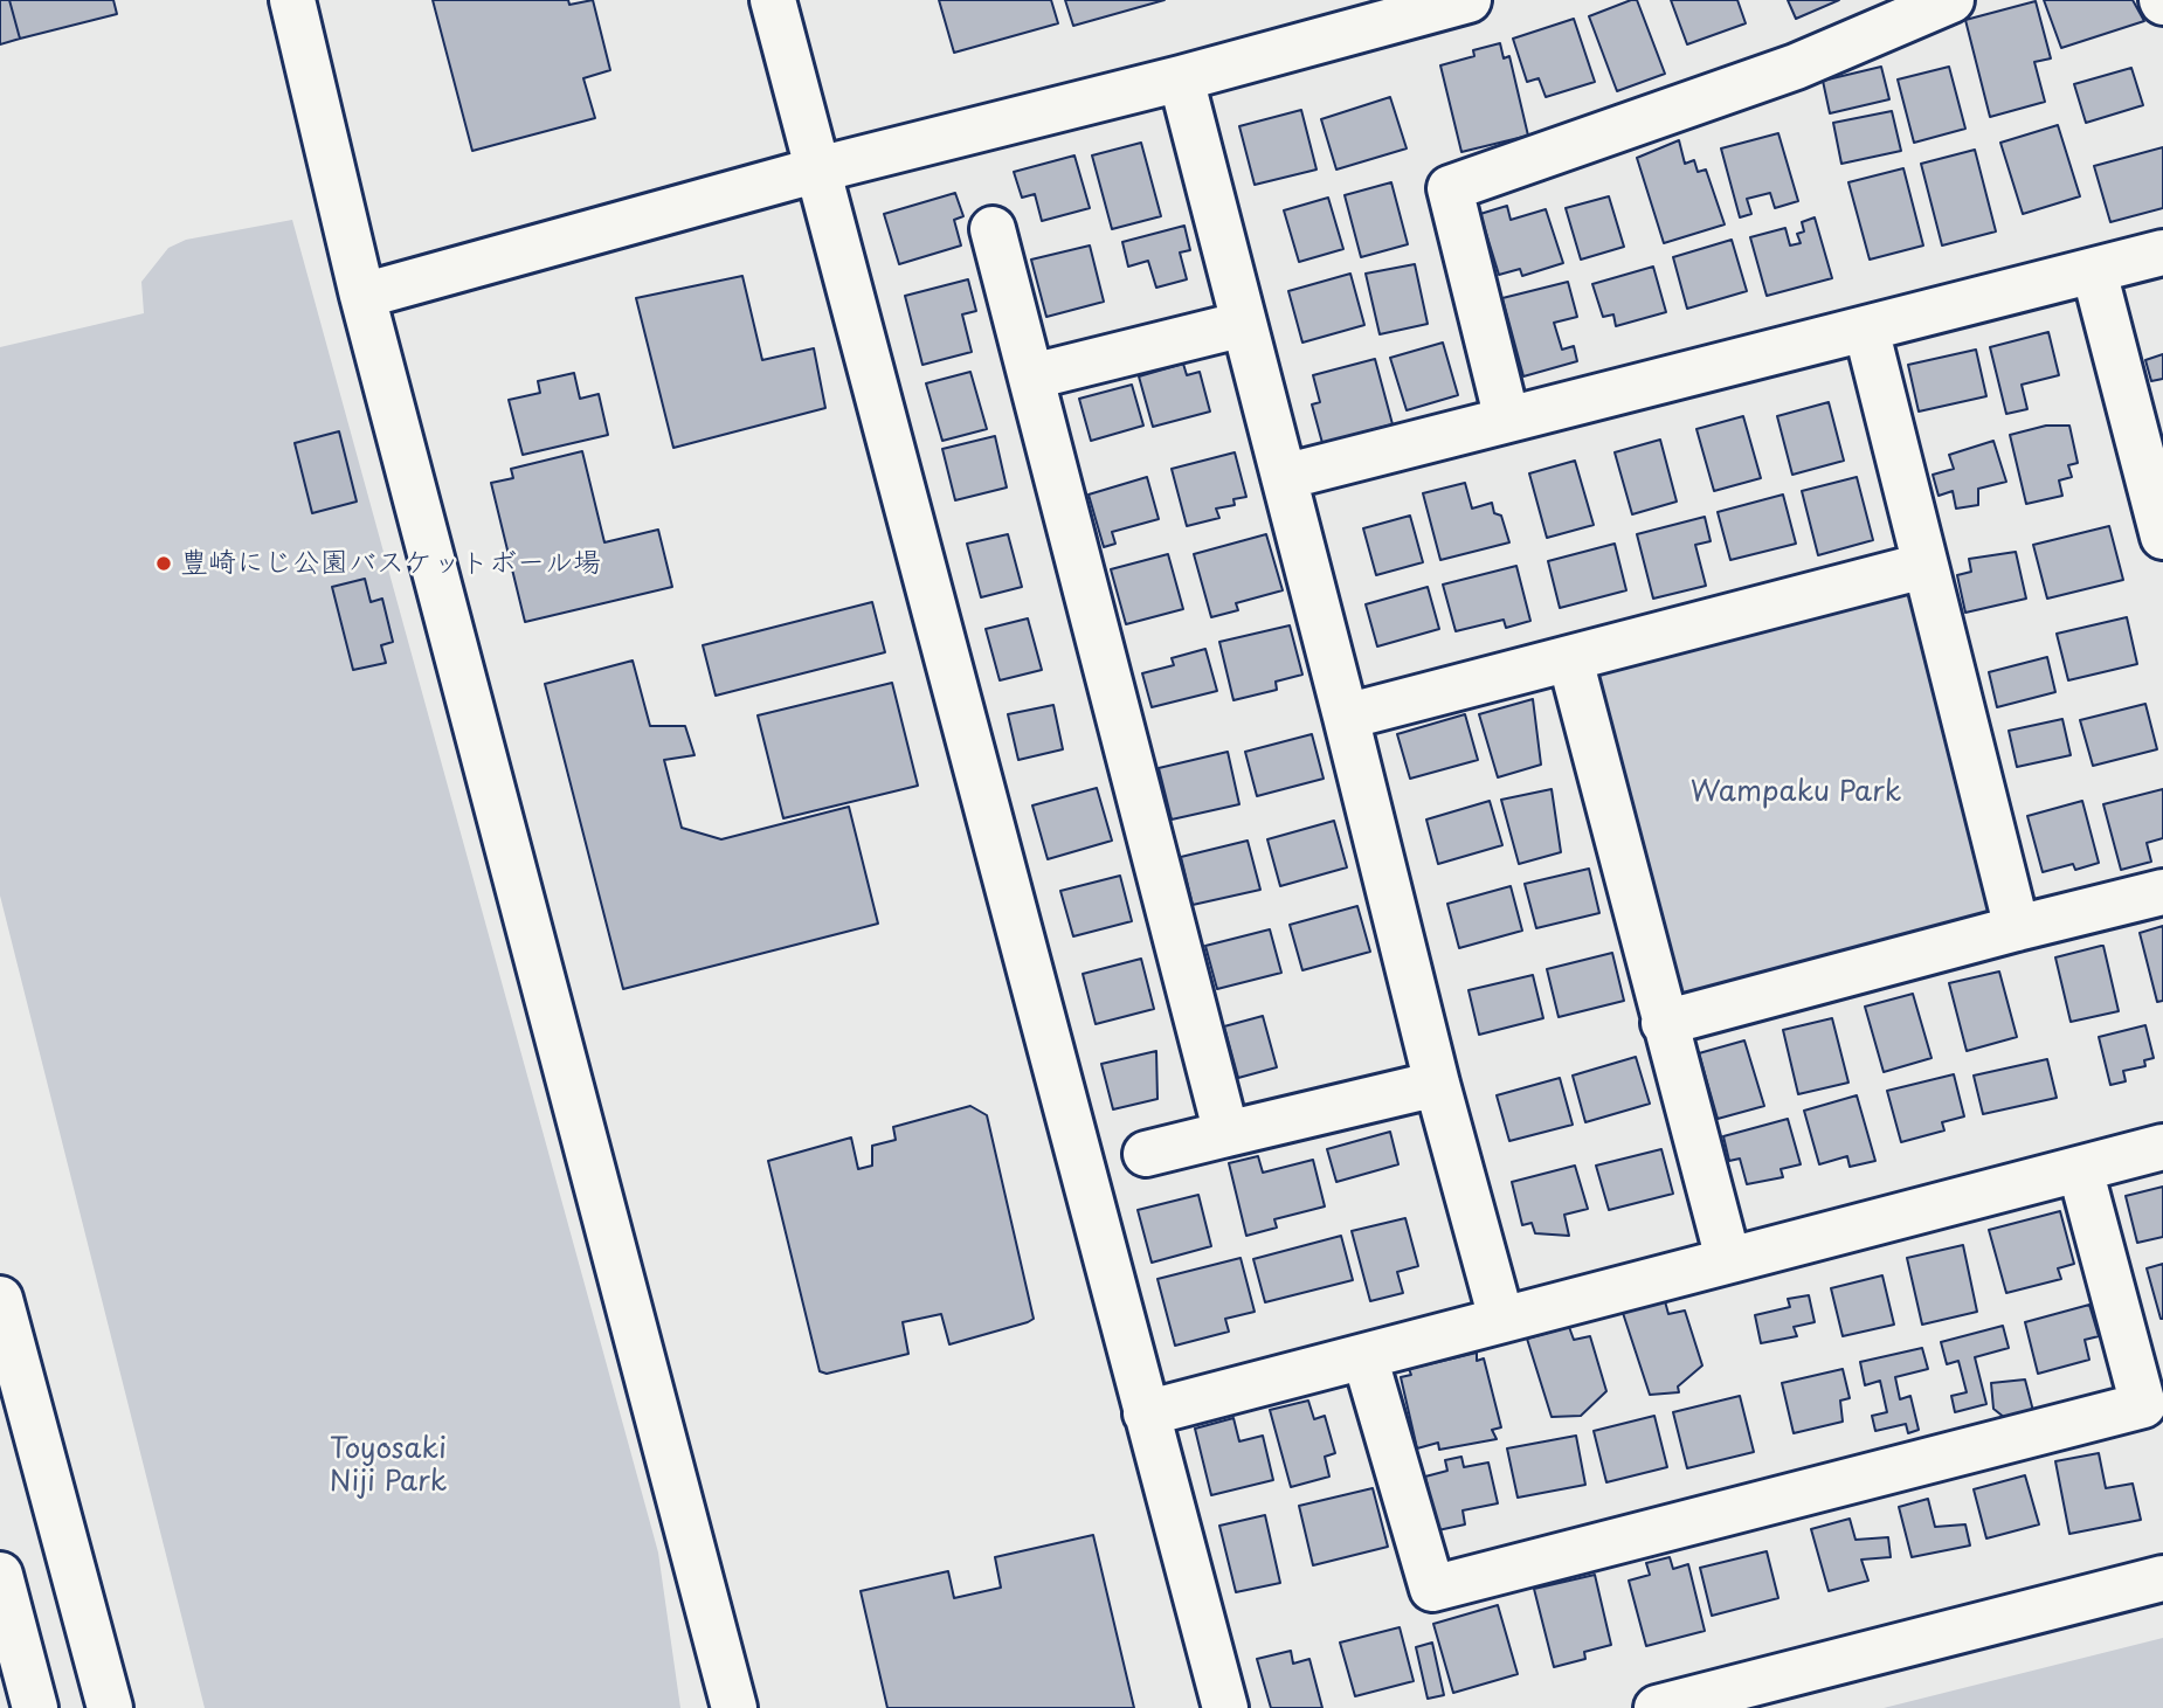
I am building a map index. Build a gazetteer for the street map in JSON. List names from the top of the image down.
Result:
{
  "parks": ["Wampaku Park", "Toyosaki Niji Park"],
  "places": ["豊崎にじ公園バスケットボール場"]
}
